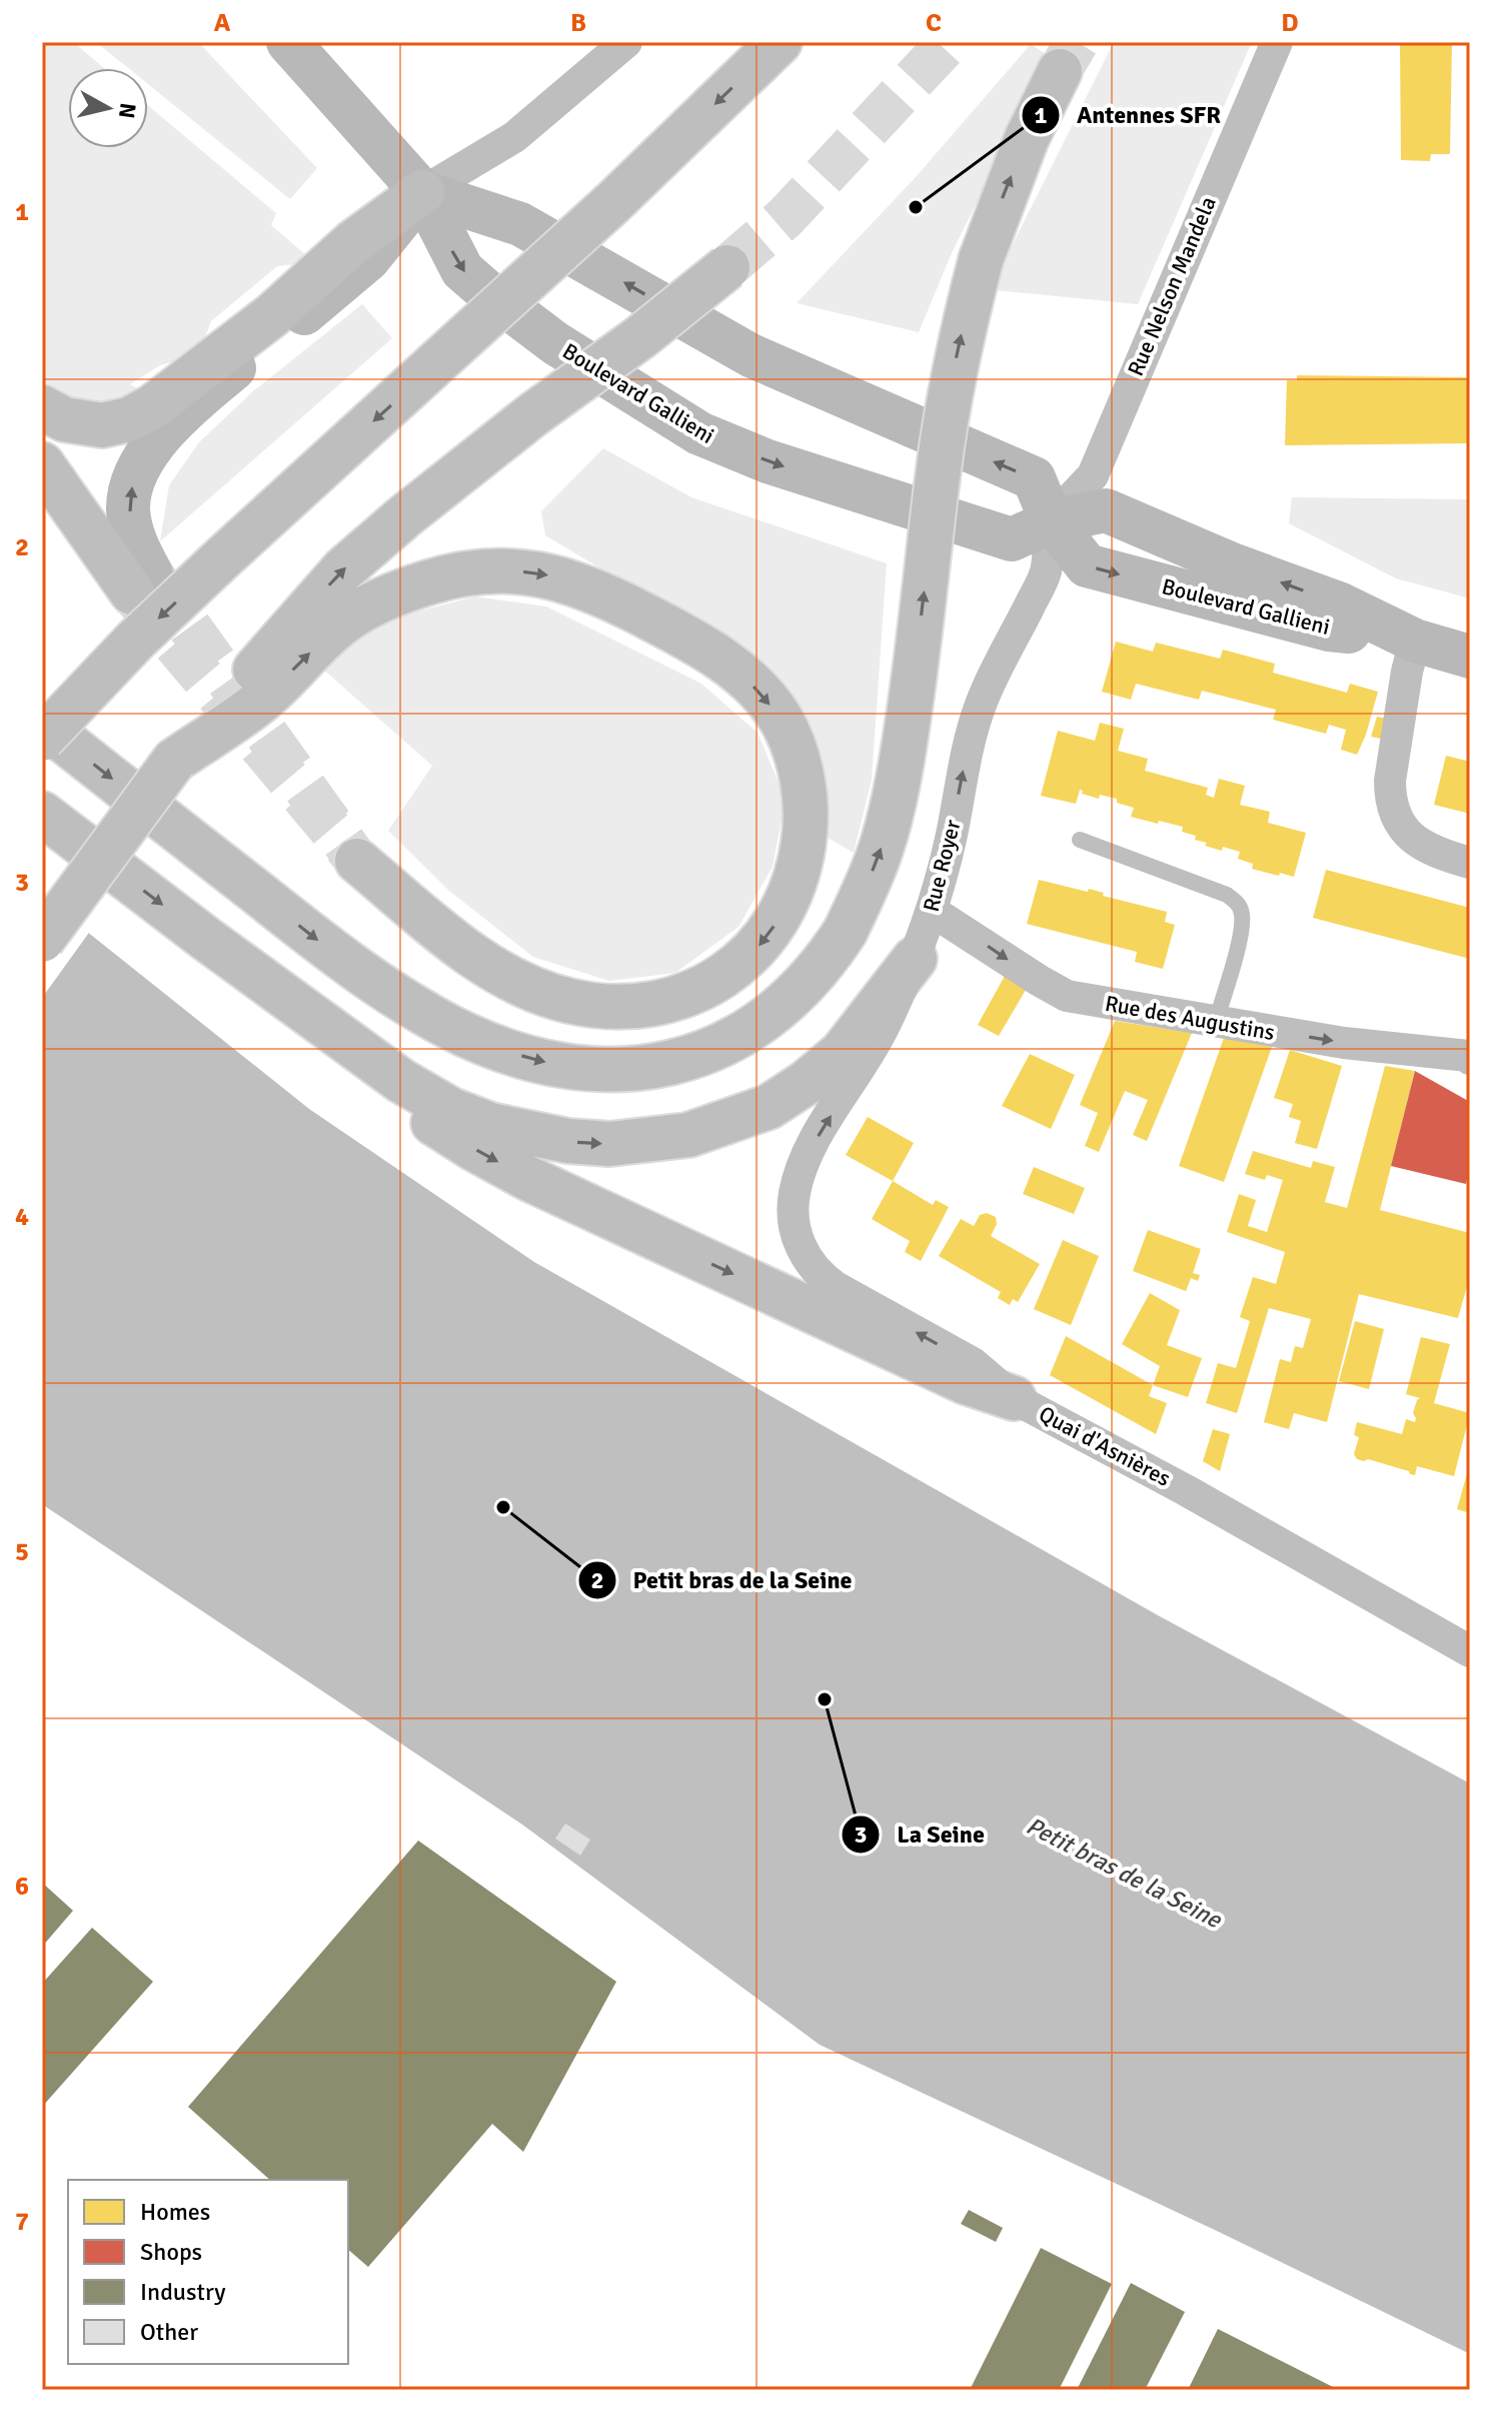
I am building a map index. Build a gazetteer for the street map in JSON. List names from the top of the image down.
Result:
{
  "streets": {
    "main road": ["Boulevard Gallieni"],
    "street": [
      "Rue Nelson Mandela",
      "Rue Royer",
      "Rue des Augustins",
      "Quai d'Asnières"
    ]
  },
  "crossings": [
    ["Rue Nelson Mandela", "Boulevard Gallieni"],
    ["Rue Nelson Mandela", "Rue Royer"],
    ["Boulevard Gallieni", "Rue Royer"],
    ["Rue Royer", "Rue des Augustins"],
    ["Rue Royer", "Quai d'Asnières"]
  ],
  "one_way": ["Rue Royer", "Rue des Augustins", "Quai d'Asnières"],
  "water": ["Petit bras de la Seine"],
  "places": ["Antennes SFR", "Petit bras de la Seine", "La Seine"],
  "legend": [
    "Homes",
    "Shops",
    "Industry",
    "Other"
  ],
  "north": "right",
  "grid": {
    "columns": [
      "A",
      "B",
      "C",
      "D"
    ],
    "rows": [
      "1",
      "2",
      "3",
      "4",
      "5",
      "6",
      "7"
    ]
  }
}
